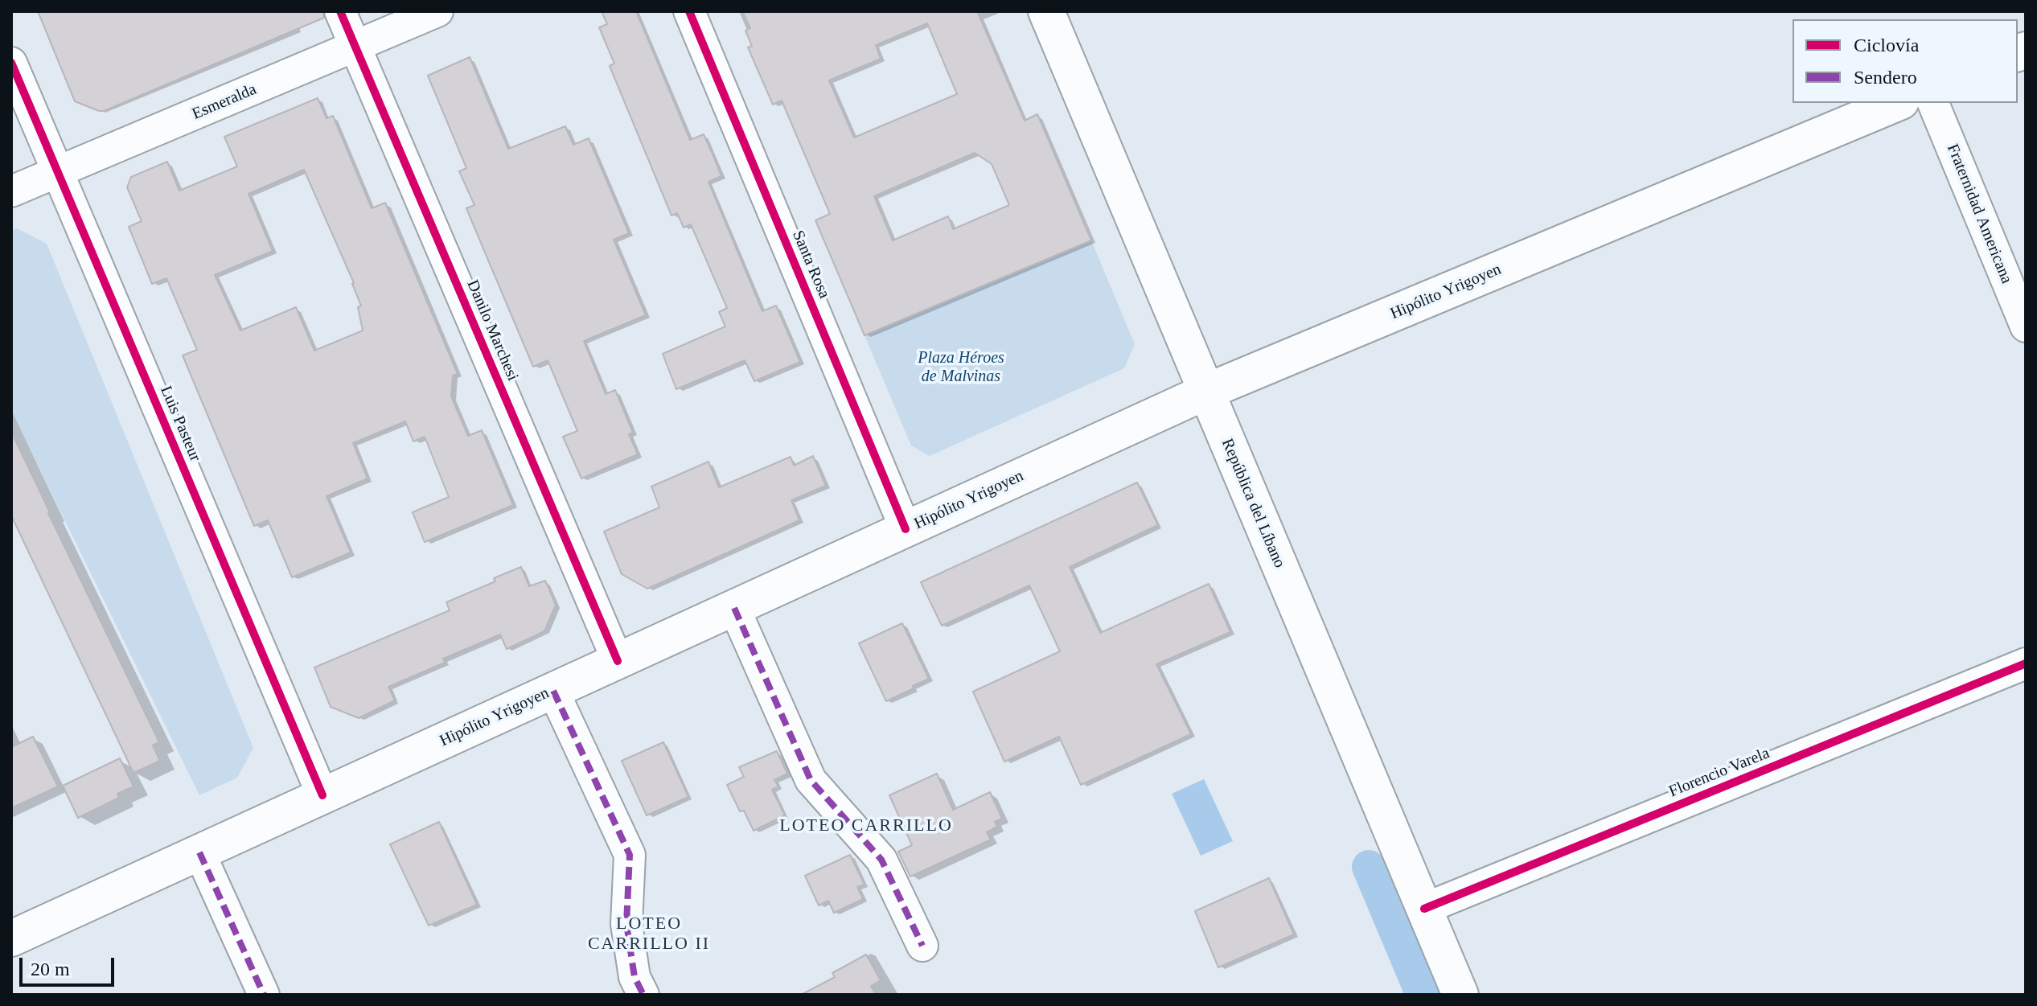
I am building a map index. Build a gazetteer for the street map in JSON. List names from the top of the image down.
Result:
{
  "streets": {
    "main road": ["Hipólito Yrigoyen", "República del Líbano"],
    "street": [
      "Esmeralda",
      "Fraternidad Americana",
      "Santa Rosa",
      "Danilo Marchesi",
      "Luis Pasteur",
      "Florencio Varela"
    ]
  },
  "crossings": [
    ["Esmeralda", "Danilo Marchesi"],
    ["Esmeralda", "Luis Pasteur"],
    ["Santa Rosa", "Hipólito Yrigoyen"],
    ["Hipólito Yrigoyen", "Danilo Marchesi"],
    ["Hipólito Yrigoyen", "Luis Pasteur"],
    ["Hipólito Yrigoyen", "República del Líbano"],
    ["República del Líbano", "Florencio Varela"]
  ],
  "districts": ["LOTEO CARRILLO", "LOTEO CARRILLO II"],
  "parks": ["Plaza Héroes de Malvinas"],
  "legend": ["Ciclovía", "Sendero"],
  "scale_bar": "20 m"
}
